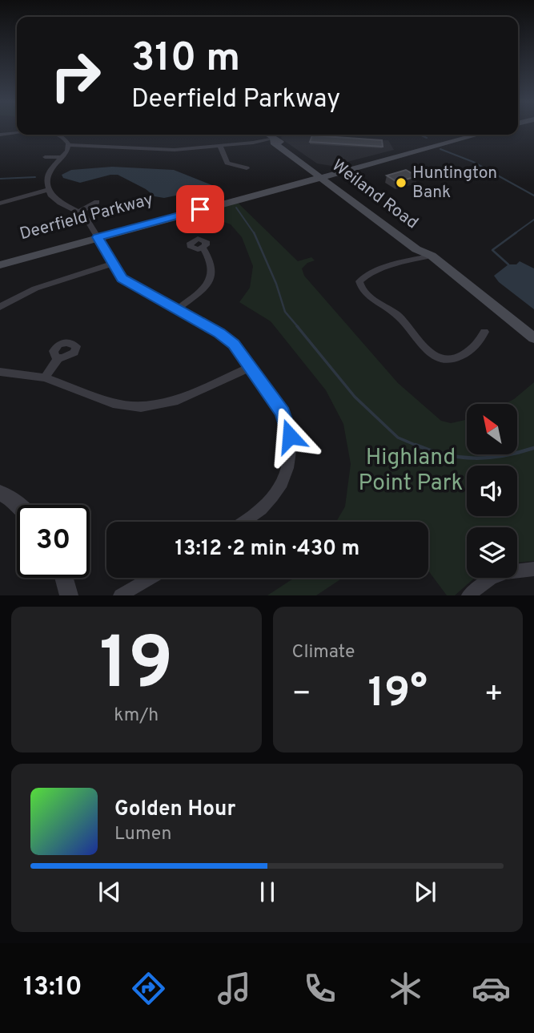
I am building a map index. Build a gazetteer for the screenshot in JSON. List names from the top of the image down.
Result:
{
  "streets": {
    "main road": ["Weiland Road", "Deerfield Parkway"]
  },
  "crossings": [
    ["Weiland Road", "Deerfield Parkway"]
  ],
  "parks": ["Highland Point Park"],
  "places": ["Huntington Bank"],
  "north": "top left",
  "page": {
    "turn": ["310 m", "Deerfield Parkway"],
    "limit": "30",
    "trip": "13:12 · 2 min · 430 m",
    "tile": [
      ["19", "km/h"],
      "Climate"
    ],
    "heat": ["−", "19°", "+"],
    "song": ["Golden Hour", "Lumen"],
    "tabs": "13:10"
  }
}
